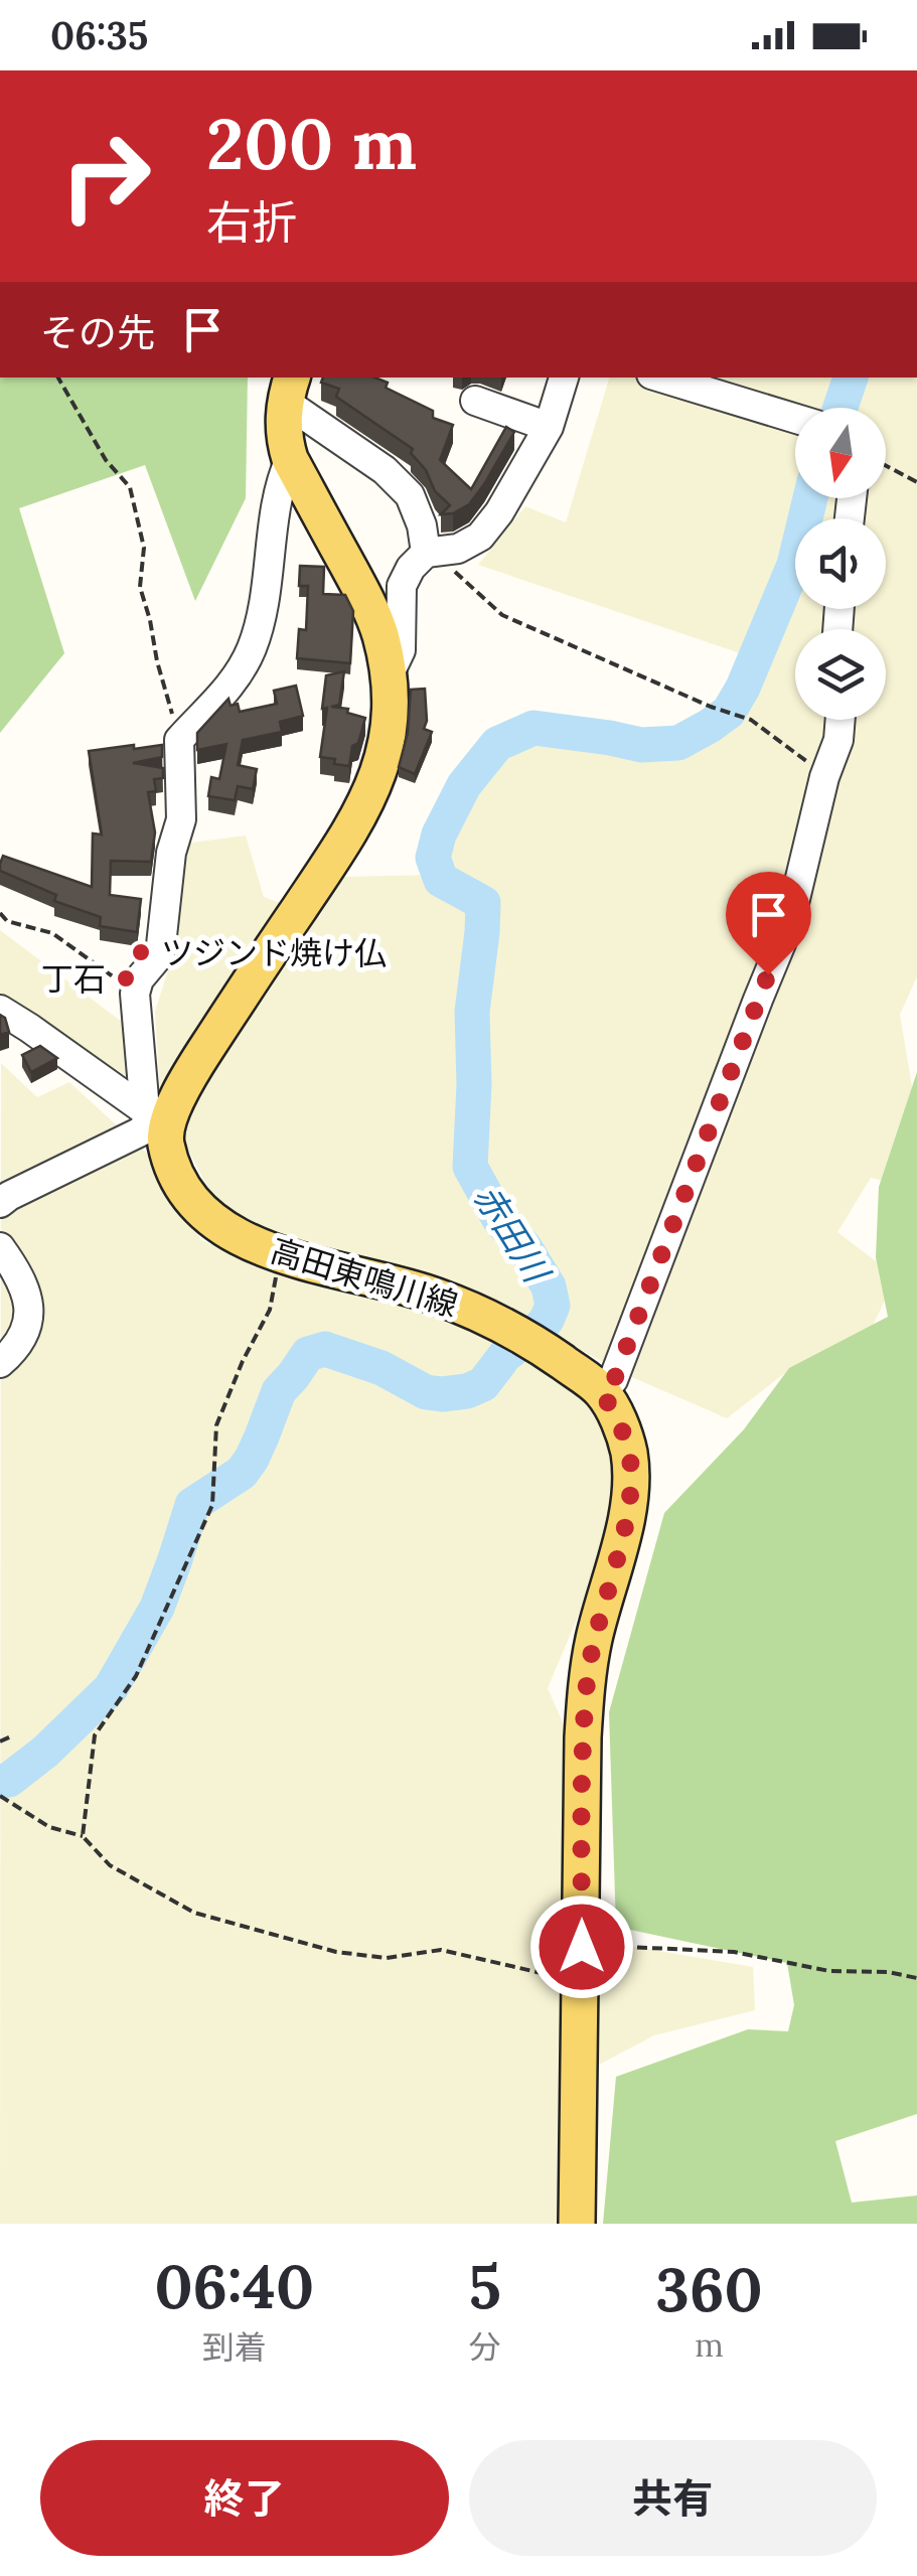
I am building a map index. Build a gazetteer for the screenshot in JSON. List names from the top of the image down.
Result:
{
  "streets": {
    "main road": ["高田東鳴川線"]
  },
  "water": ["赤田川"],
  "places": ["ツジンド焼け仏", "丁石"],
  "north": "bottom",
  "page": {
    "status": "06:35",
    "turn": ["200 m", "右折"],
    "then": "その先",
    "eta": [
      "06:40",
      "到着",
      "5",
      "分",
      "360",
      "m"
    ],
    "buttons": ["終了", "共有"]
  }
}
